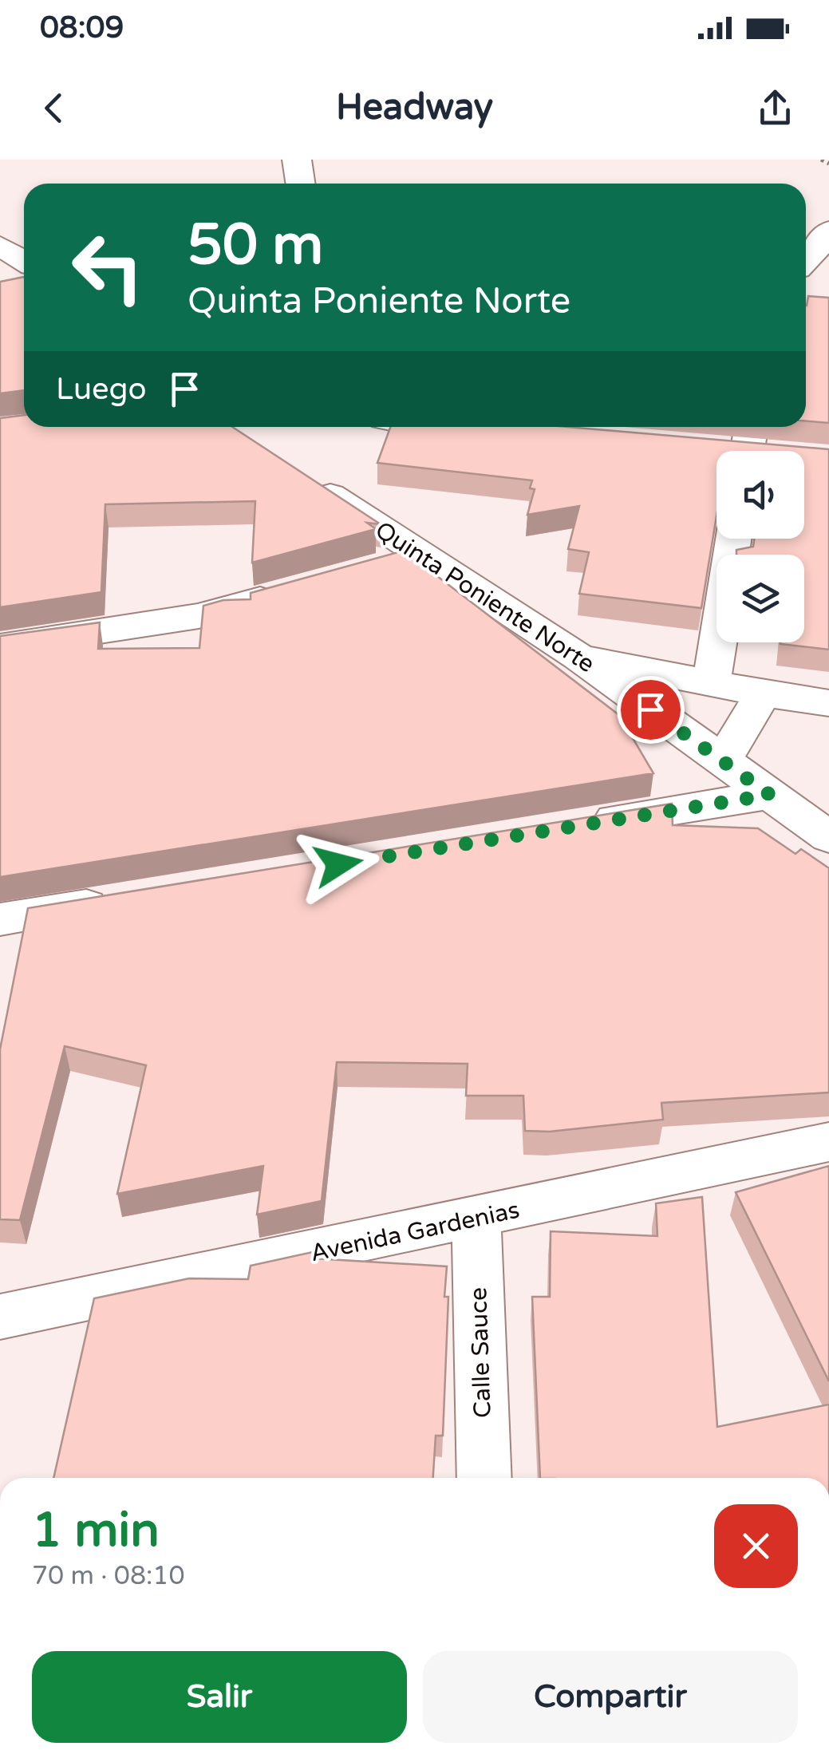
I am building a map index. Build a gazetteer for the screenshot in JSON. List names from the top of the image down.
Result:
{
  "streets": {
    "street": ["Quinta Poniente Norte", "Avenida Gardenias", "Calle Sauce"]
  },
  "crossings": [
    ["Avenida Gardenias", "Calle Sauce"]
  ],
  "page": {
    "status": "08:09",
    "header": "Headway",
    "turn": ["50 m", "Quinta Poniente Norte"],
    "then": "Luego",
    "heading": ["1 min", "70 m · 08:10"],
    "buttons": ["Salir", "Compartir"]
  }
}
